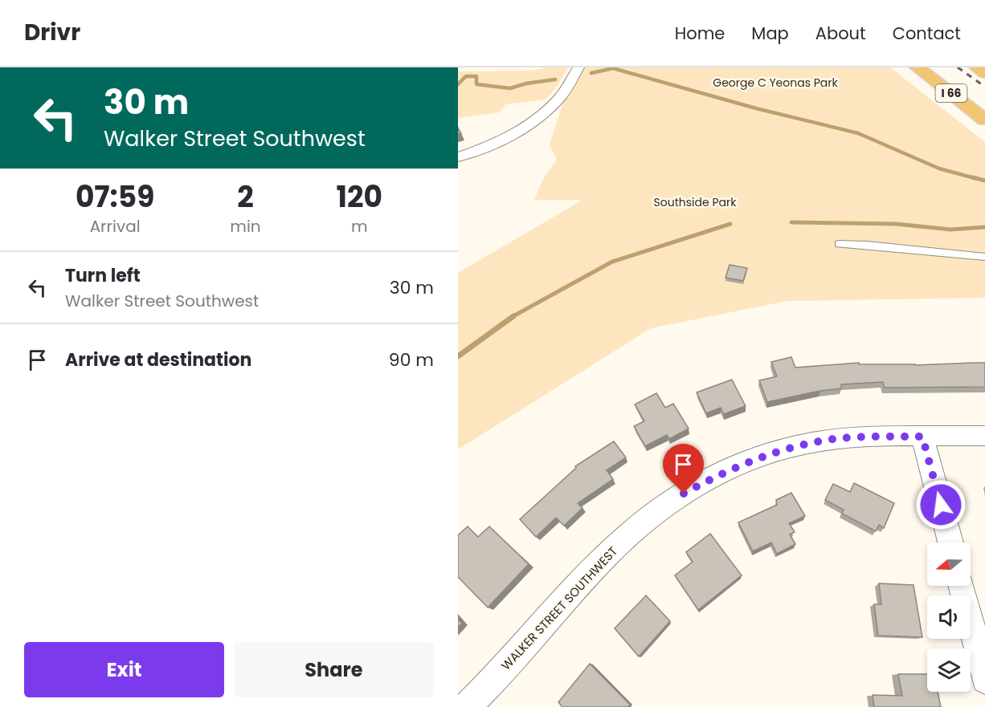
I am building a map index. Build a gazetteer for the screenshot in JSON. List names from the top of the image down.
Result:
{
  "streets": {
    "highway": ["I 66"],
    "street": ["WALKER STREET SOUTHWEST"]
  },
  "parks": ["George C Yeonas Park", "Southside Park"],
  "north": "left",
  "page": {
    "header": "Drivr",
    "nav": [
      "Home",
      "Map",
      "About",
      "Contact"
    ],
    "turn": ["30 m", "Walker Street Southwest"],
    "eta": [
      "07:59",
      "Arrival",
      "2",
      "min",
      "120",
      "m"
    ],
    "list": [
      {
        "name": "Turn left",
        "note": "Walker Street Southwest",
        "value": "30 m"
      },
      {
        "name": "Arrive at destination",
        "value": "90 m"
      }
    ],
    "buttons": ["Exit", "Share"]
  }
}
